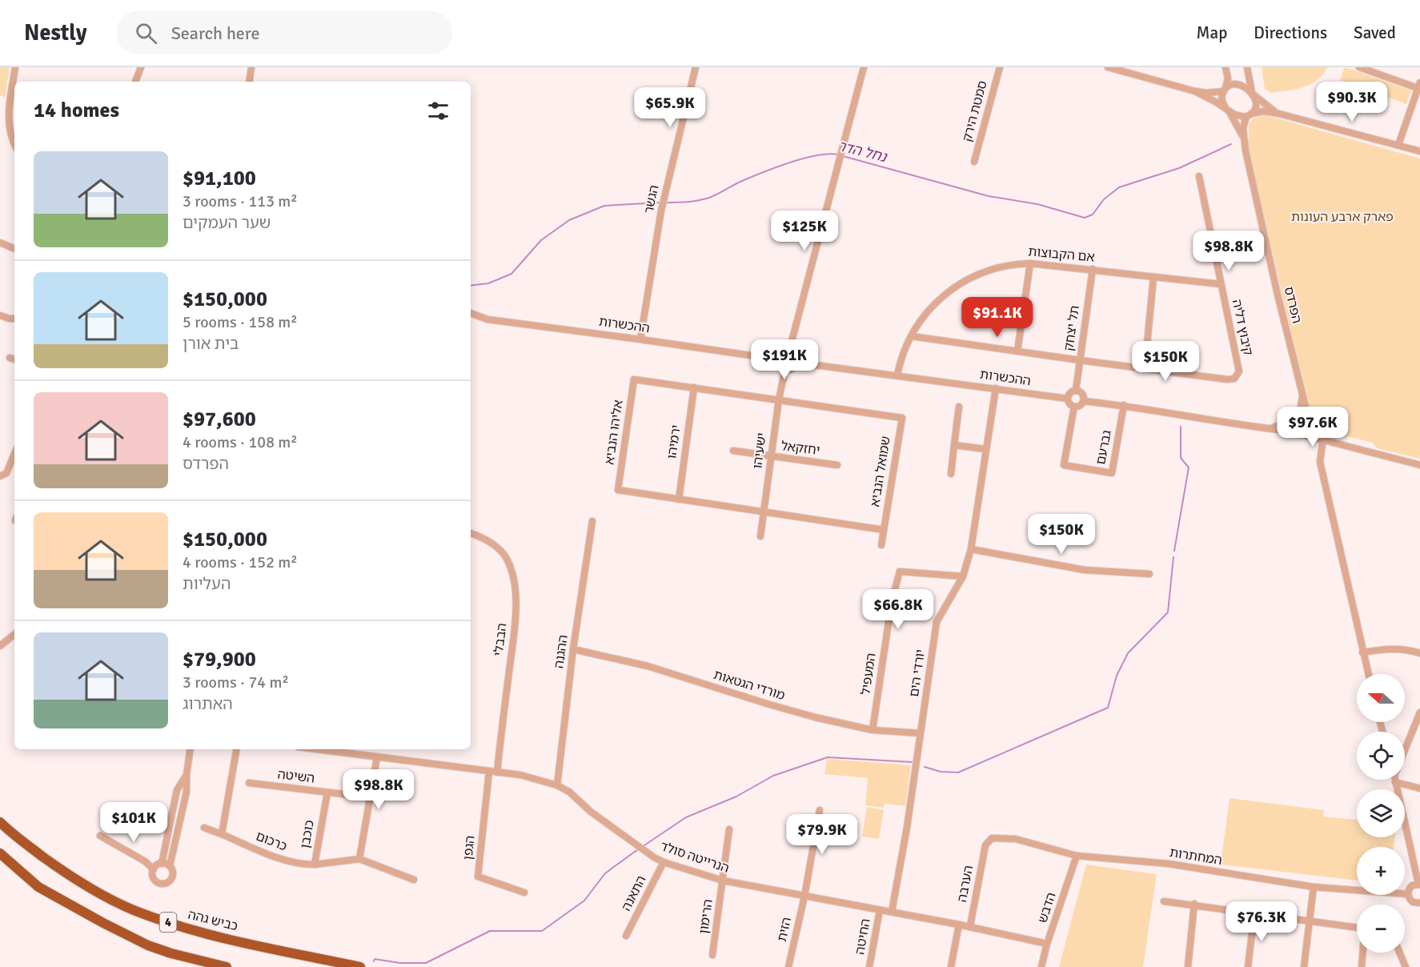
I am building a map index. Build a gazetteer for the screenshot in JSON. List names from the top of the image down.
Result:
{
  "streets": {
    "highway": ["כביש גהה", "4"],
    "street": [
      "סמטת הירק",
      "הגשר",
      "אם הקבוצות",
      "הפרדס",
      "ההכשרות",
      "קיבוץ דליה",
      "תל יצחק",
      "אליהו הנביא",
      "ירמיהו",
      "גברעם",
      "יחזקאל",
      "ישעיהו",
      "שמואל הנביא",
      "הבבלי",
      "ההגנה",
      "יורדי הים",
      "המעפיל",
      "מורדי הגטאות",
      "השיטה",
      "כוכבן",
      "כרכום",
      "הגפן",
      "המחתרות",
      "הנרייטה סולד",
      "הערבה",
      "התאנה",
      "הדבש",
      "הרימון",
      "הזית",
      "החיטה"
    ]
  },
  "crossings": [
    ["הגשר", "ההכשרות"],
    ["אם הקבוצות", "ההכשרות"],
    ["אם הקבוצות", "קיבוץ דליה"],
    ["אם הקבוצות", "תל יצחק"],
    ["ההכשרות", "תל יצחק"],
    ["ההכשרות", "גברעם"],
    ["ההכשרות", "ישעיהו"],
    ["ההכשרות", "יורדי הים"],
    ["תל יצחק", "גברעם"],
    ["אליהו הנביא", "ירמיהו"],
    ["אליהו הנביא", "ישעיהו"],
    ["אליהו הנביא", "שמואל הנביא"],
    ["יחזקאל", "ישעיהו"],
    ["הבבלי", "הגפן"],
    ["הבבלי", "הנרייטה סולד"],
    ["ההגנה", "מורדי הגטאות"],
    ["ההגנה", "הנרייטה סולד"],
    ["יורדי הים", "המעפיל"],
    ["יורדי הים", "מורדי הגטאות"],
    ["יורדי הים", "הנרייטה סולד"],
    ["המעפיל", "מורדי הגטאות"],
    ["השיטה", "כוכבן"],
    ["כוכבן", "כרכום"],
    ["הגפן", "הנרייטה סולד"],
    ["המחתרות", "הערבה"],
    ["המחתרות", "הדבש"],
    ["הנרייטה סולד", "הערבה"],
    ["הנרייטה סולד", "התאנה"],
    ["הנרייטה סולד", "הדבש"],
    ["הנרייטה סולד", "הרימון"],
    ["הנרייטה סולד", "הזית"],
    ["הנרייטה סולד", "החיטה"]
  ],
  "water": ["נחל הדר"],
  "parks": ["פארק ארבע העונות"],
  "north": "left",
  "page": {
    "header": "Nestly",
    "search": "Search here",
    "nav": ["Map", "Directions", "Saved"],
    "price": [
      "$90.3K",
      "$65.9K",
      "$125K",
      "$98.8K",
      "$91.1K",
      "$191K",
      "$150K",
      "$97.6K",
      "$150K",
      "$66.8K",
      "$98.8K",
      "$101K",
      "$79.9K",
      "$76.3K"
    ],
    "heading": "14 homes",
    "list": [
      {
        "name": "$91,100",
        "note": "3 rooms · 113 m² · שער העמקים"
      },
      {
        "name": "$150,000",
        "note": "5 rooms · 158 m² · בית אורן"
      },
      {
        "name": "$97,600",
        "note": "4 rooms · 108 m² · הפרדס"
      },
      {
        "name": "$150,000",
        "note": "4 rooms · 152 m² · העליות"
      },
      {
        "name": "$79,900",
        "note": "3 rooms · 74 m² · האתרוג"
      }
    ],
    "map_buttons": ["+", "−"]
  }
}
